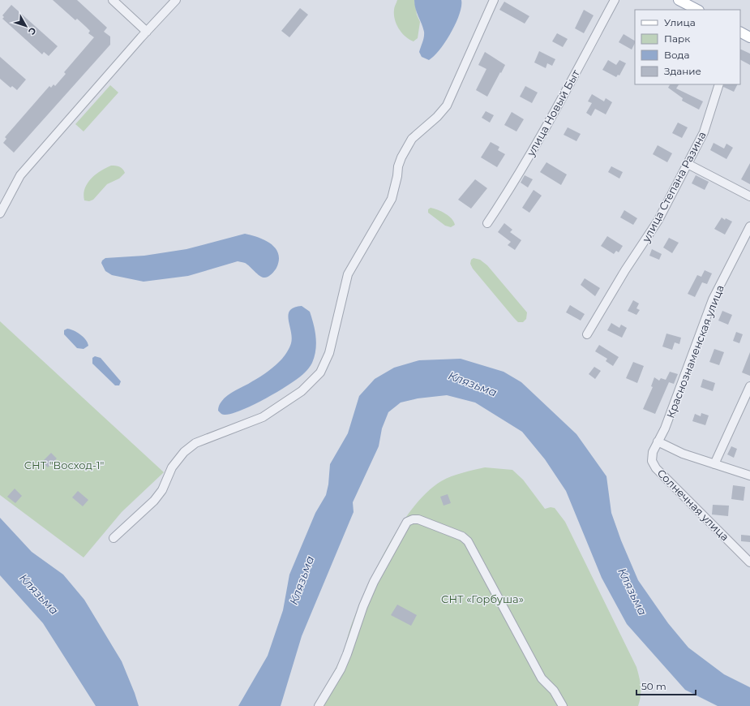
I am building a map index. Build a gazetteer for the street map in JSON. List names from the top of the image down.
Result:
{
  "streets": {
    "street": [
      "улица Новый Быт",
      "улица Степана Разина",
      "Краснознаменская улица",
      "Солнечная улица"
    ]
  },
  "crossings": [
    ["Краснознаменская улица", "Солнечная улица"]
  ],
  "water": ["Клязьма"],
  "parks": ["СНТ \"Восход-1\"", "СНТ «Горбуша»"],
  "legend": [
    "Улица",
    "Парк",
    "Вода",
    "Здание"
  ],
  "scale_bar": "50 m",
  "north": "bottom right"
}
